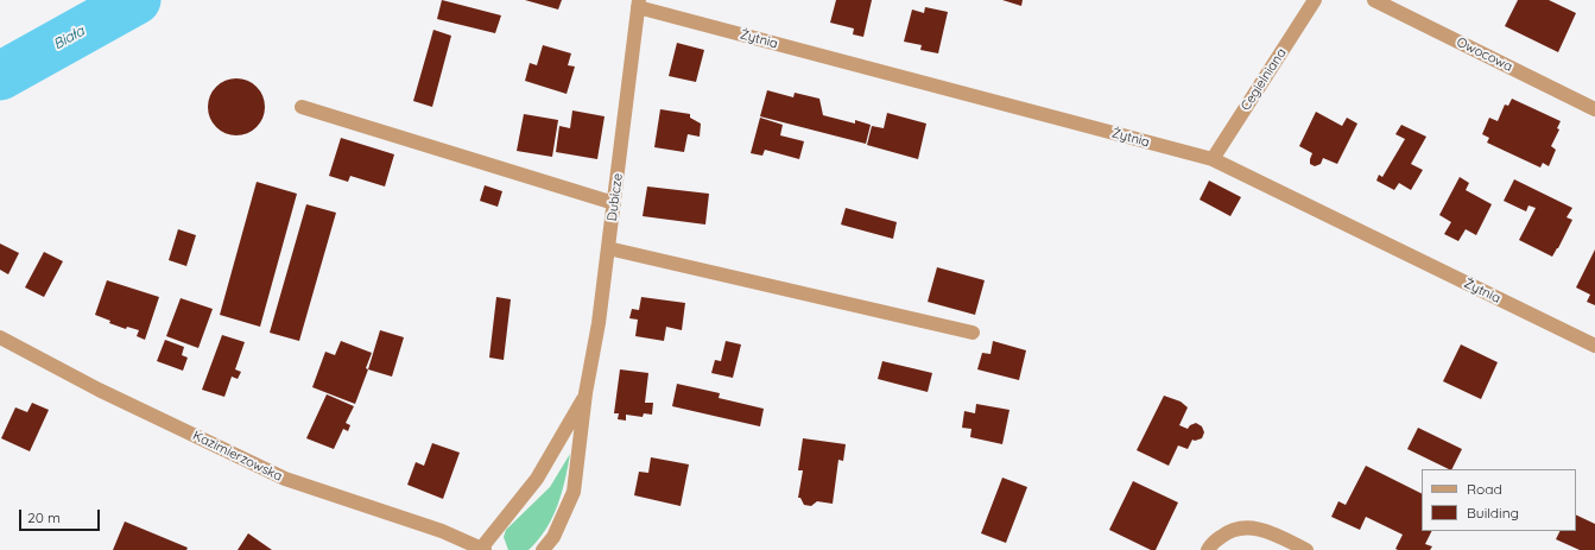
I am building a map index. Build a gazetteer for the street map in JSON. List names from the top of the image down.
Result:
{
  "streets": {
    "street": [
      "Żytnia",
      "Owocowa",
      "Cegielniana",
      "Dubicze",
      "Kazimierzowska"
    ]
  },
  "crossings": [
    ["Żytnia", "Cegielniana"],
    ["Żytnia", "Dubicze"],
    ["Dubicze", "Kazimierzowska"]
  ],
  "water": ["Biała"],
  "legend": ["Road", "Building"],
  "scale_bar": "20 m"
}
